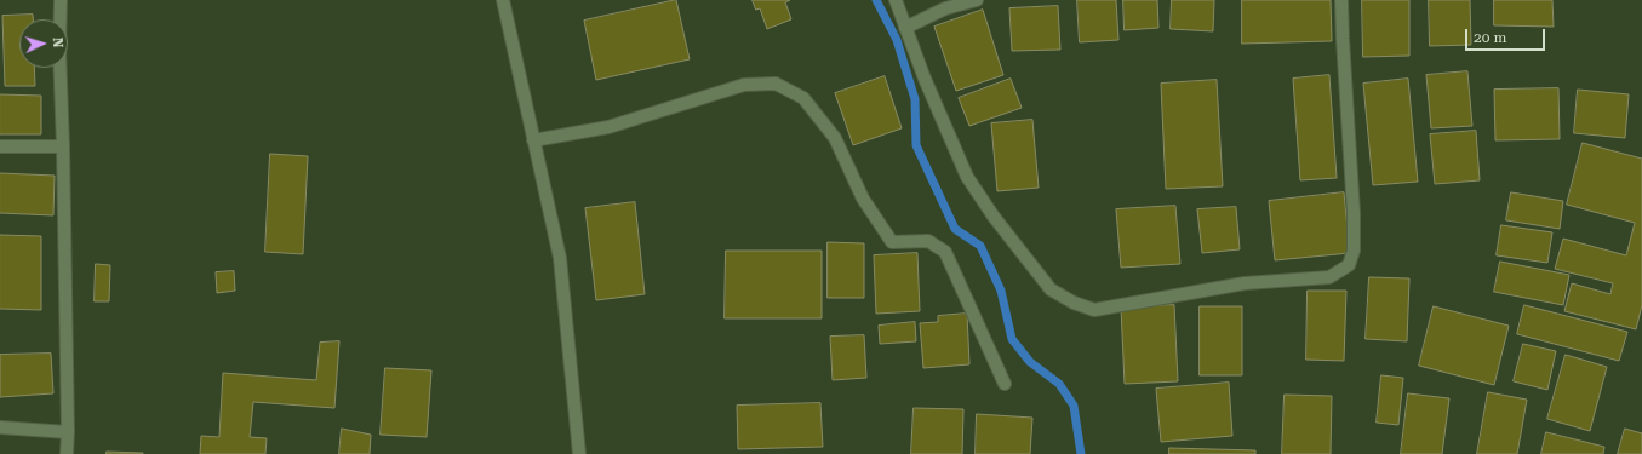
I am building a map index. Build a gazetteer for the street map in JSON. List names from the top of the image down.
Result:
{
  "scale_bar": "20 m",
  "north": "right"
}
